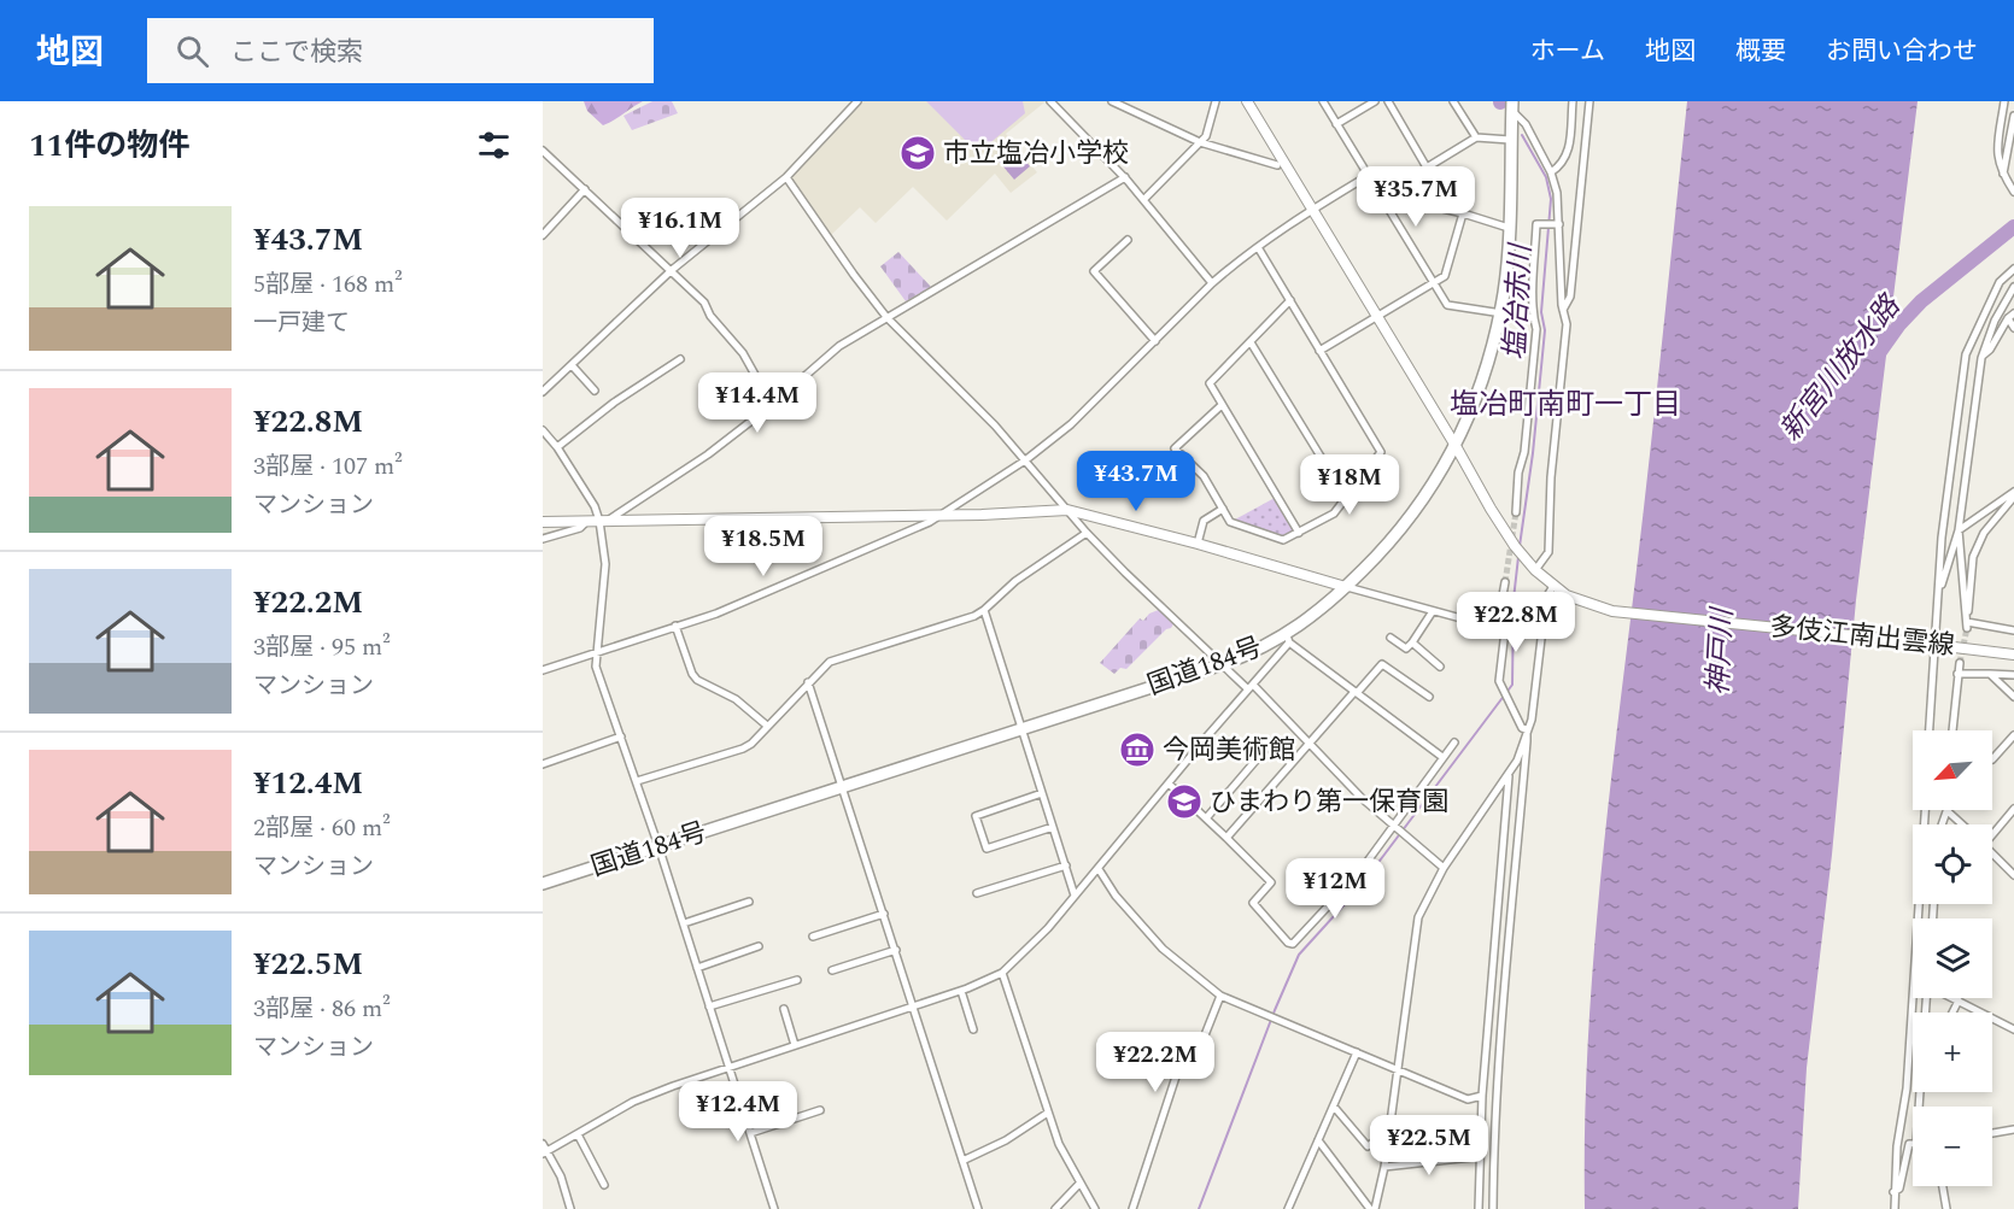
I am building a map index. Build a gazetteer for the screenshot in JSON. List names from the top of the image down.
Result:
{
  "streets": {
    "highway": ["国道184号"],
    "main road": ["多伎江南出雲線"]
  },
  "crossings": [
    ["多伎江南出雲線", "国道184号"]
  ],
  "districts": ["塩冶町南町一丁目"],
  "water": ["塩冶赤川", "新宮川放水路", "神戸川"],
  "places": {
    "school or university": ["市立塩冶小学校", "ひまわり第一保育園"],
    "museum": ["今岡美術館"]
  },
  "north": "bottom left",
  "page": {
    "header": "地図",
    "search": "ここで検索",
    "nav": [
      "ホーム",
      "地図",
      "概要",
      "お問い合わせ"
    ],
    "heading": "11件の物件",
    "price": [
      "¥35.7M",
      "¥16.1M",
      "¥14.4M",
      "¥43.7M",
      "¥18M",
      "¥18.5M",
      "¥22.8M",
      "¥12M",
      "¥22.2M",
      "¥12.4M",
      "¥22.5M"
    ],
    "list": [
      {
        "name": "¥43.7M",
        "note": "5部屋 · 168 m² · 一戸建て"
      },
      {
        "name": "¥22.8M",
        "note": "3部屋 · 107 m² · マンション"
      },
      {
        "name": "¥22.2M",
        "note": "3部屋 · 95 m² · マンション"
      },
      {
        "name": "¥12.4M",
        "note": "2部屋 · 60 m² · マンション"
      },
      {
        "name": "¥22.5M",
        "note": "3部屋 · 86 m² · マンション"
      }
    ],
    "map_buttons": ["+", "−"]
  }
}
